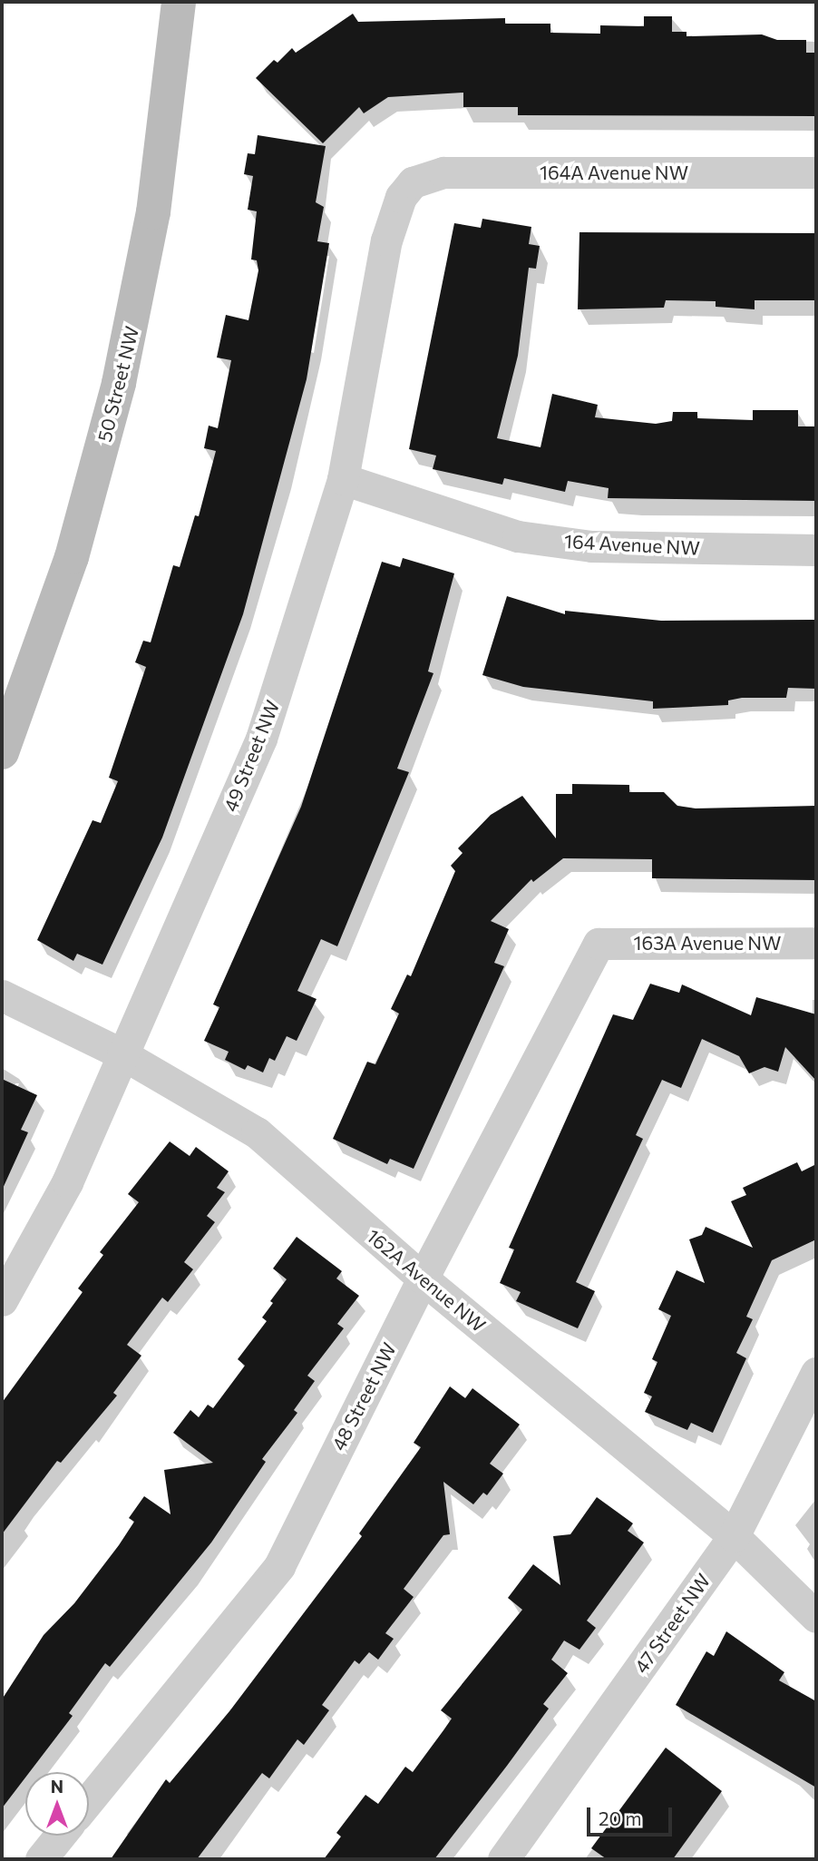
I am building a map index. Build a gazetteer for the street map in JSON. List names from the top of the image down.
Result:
{
  "streets": {
    "main road": ["50 Street NW"],
    "street": [
      "164A Avenue NW",
      "164 Avenue NW",
      "49 Street NW",
      "163A Avenue NW",
      "162A Avenue NW",
      "48 Street NW",
      "47 Street NW"
    ]
  },
  "crossings": [
    ["164A Avenue NW", "49 Street NW"],
    ["164 Avenue NW", "49 Street NW"],
    ["49 Street NW", "162A Avenue NW"],
    ["163A Avenue NW", "48 Street NW"],
    ["162A Avenue NW", "48 Street NW"],
    ["162A Avenue NW", "47 Street NW"]
  ],
  "scale_bar": "20 m",
  "north": "top"
}
